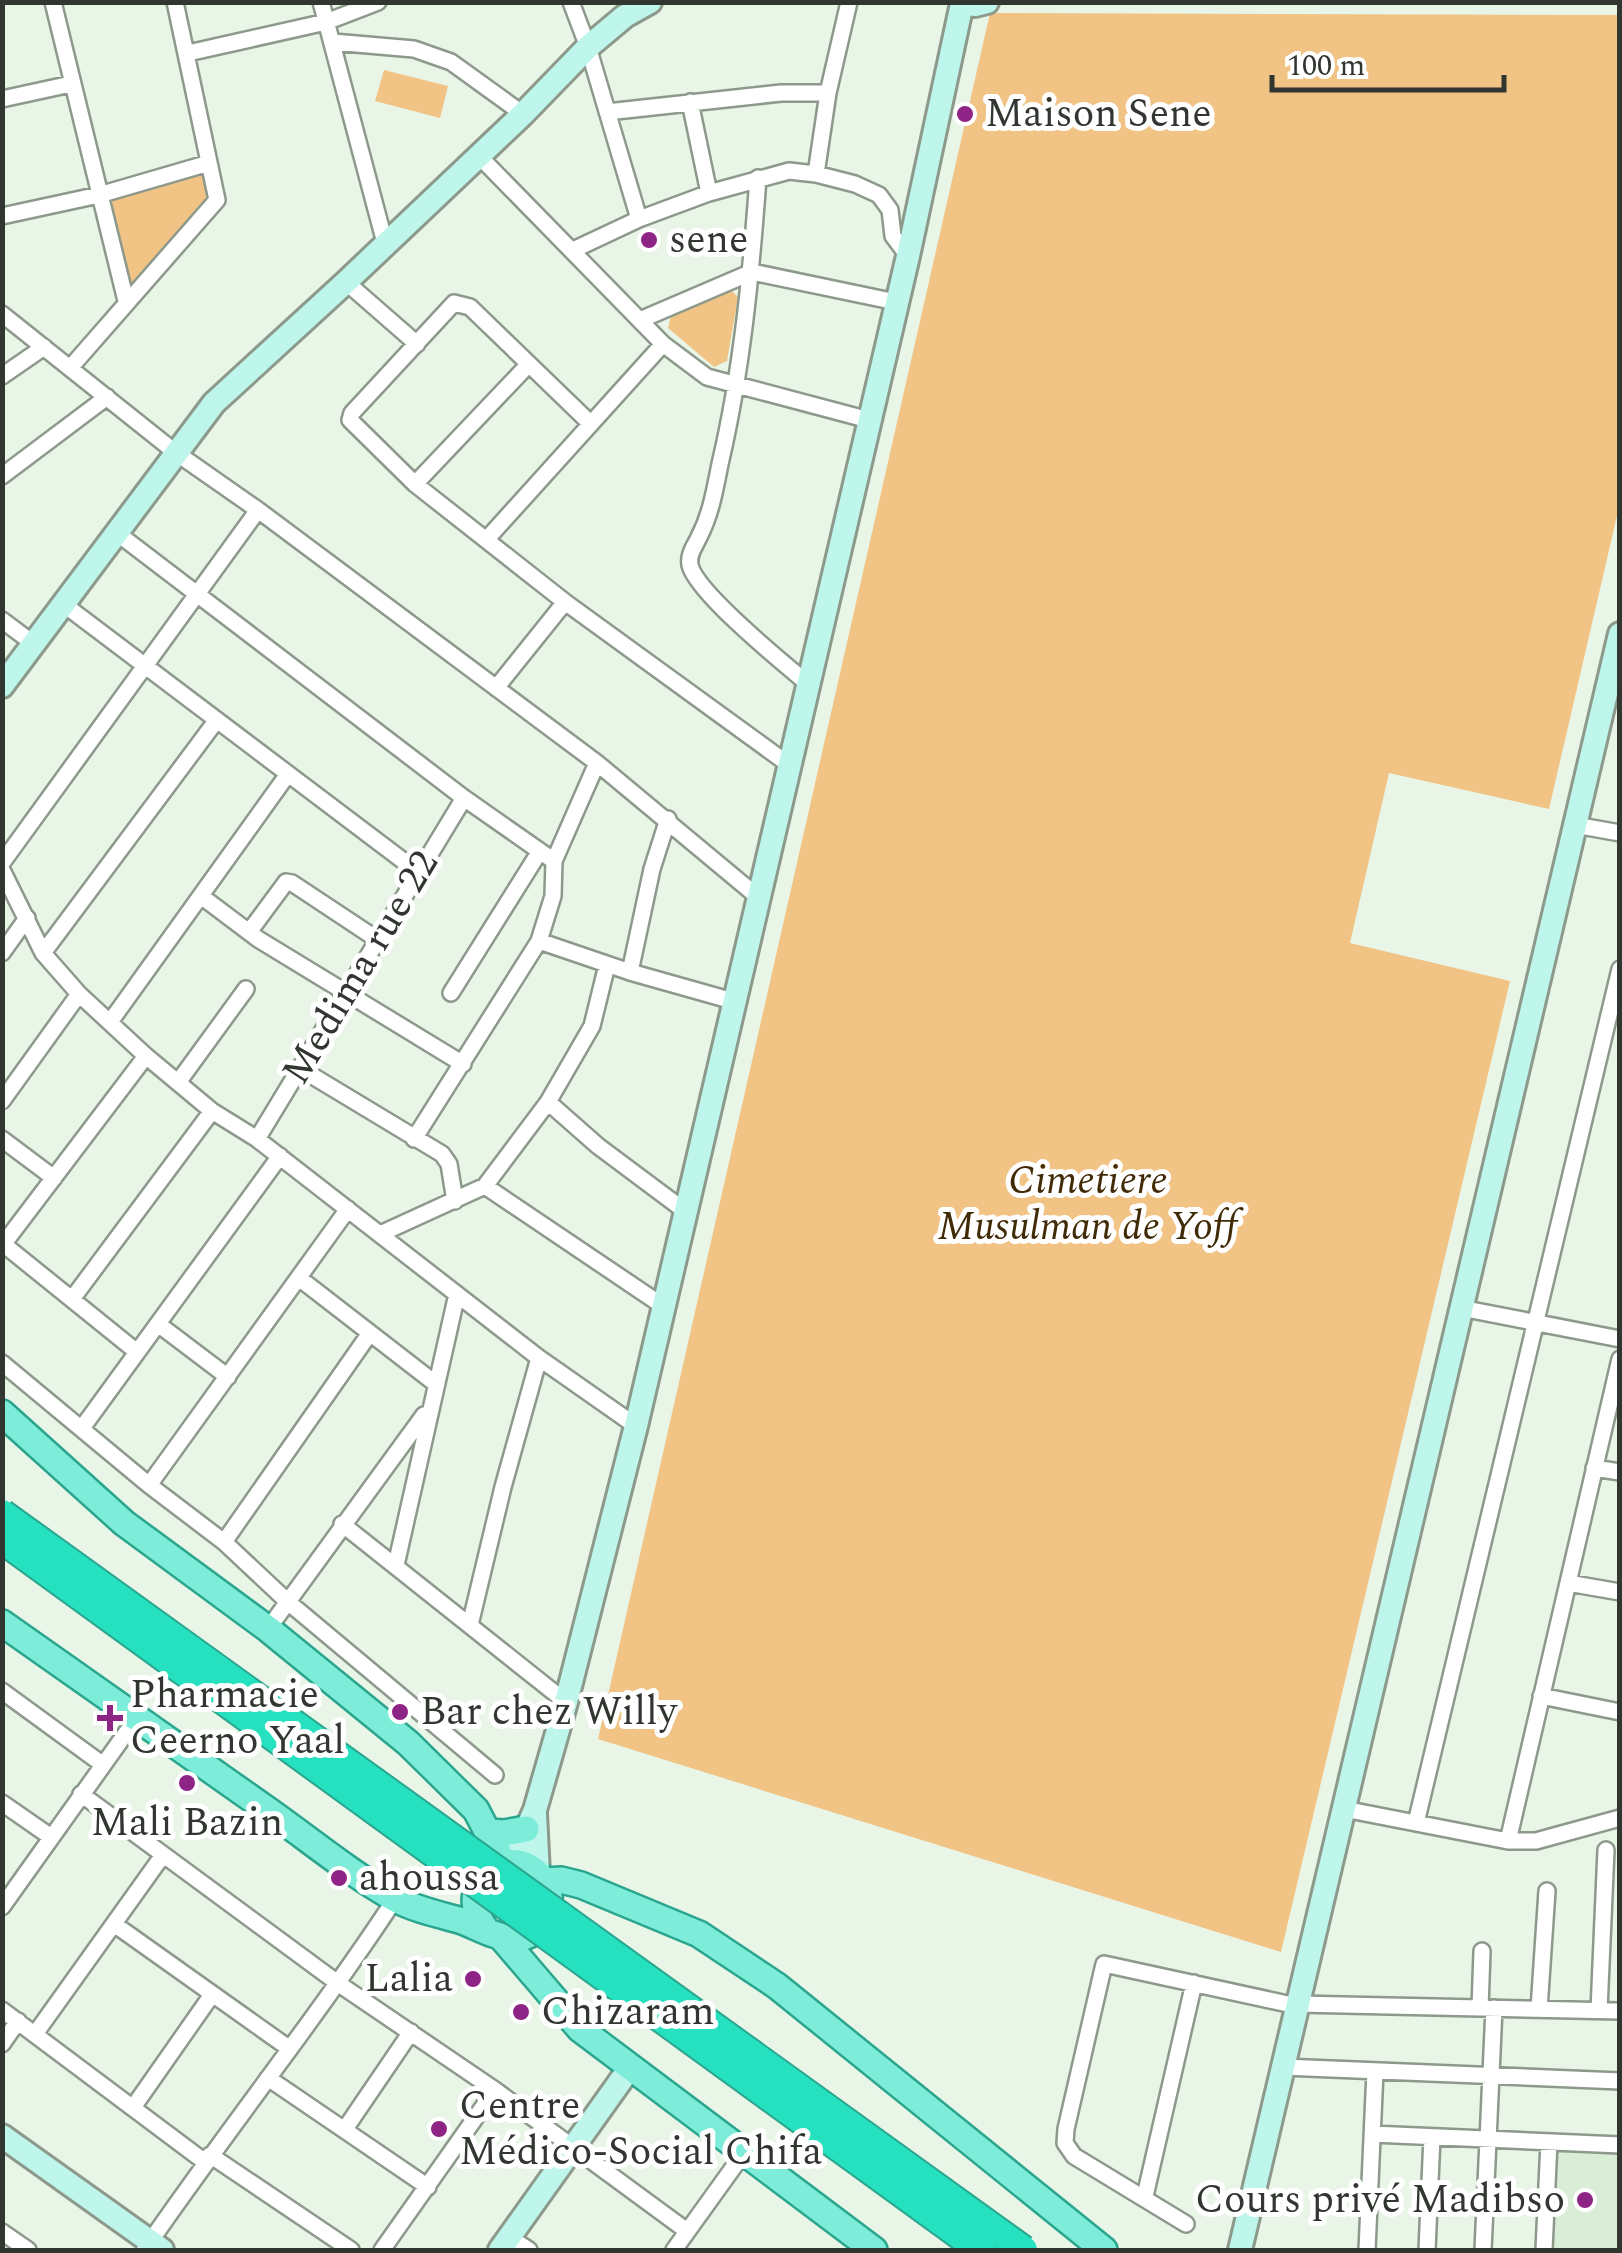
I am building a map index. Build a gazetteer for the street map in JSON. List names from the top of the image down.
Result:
{
  "streets": {
    "street": ["Medima rue 22"]
  },
  "parks": ["Cimetiere Musulman de Yoff"],
  "places": {
    "other": [
      "Maison Sene",
      "sene",
      "Bar chez Willy",
      "Mali Bazin",
      "ahoussa",
      "Lalia",
      "Chizaram",
      "Centre Médico-Social Chifa",
      "Cours privé Madibso"
    ],
    "health": ["Pharmacie Ceerno Yaal"]
  },
  "scale_bar": "100 m"
}
